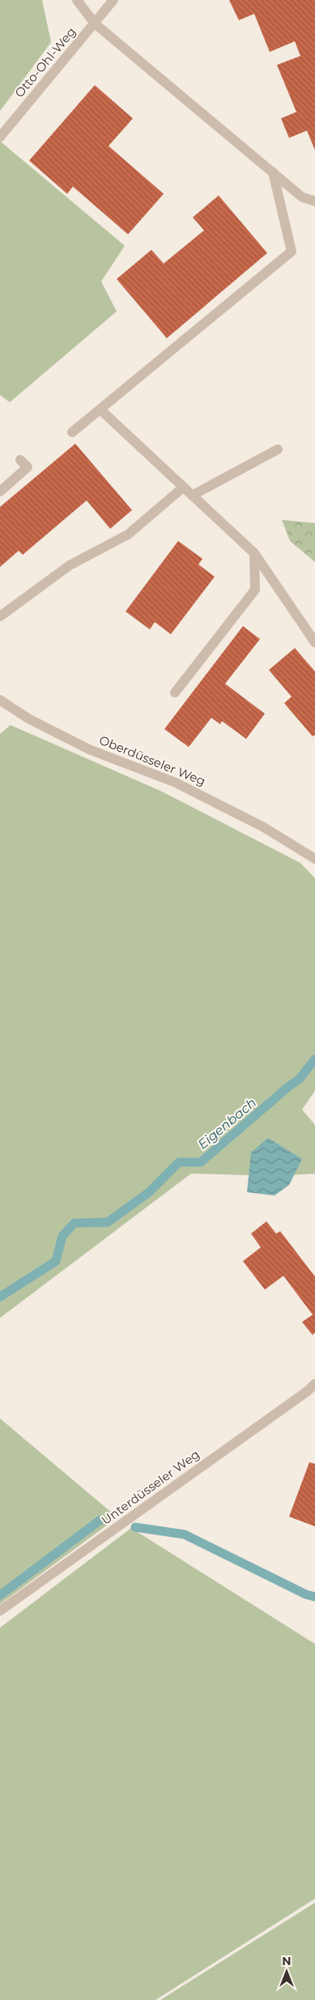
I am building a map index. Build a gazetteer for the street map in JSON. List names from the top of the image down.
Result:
{
  "streets": {
    "street": ["Otto-Ohl-Weg", "Oberdüsseler Weg", "Unterdüsseler Weg"]
  },
  "water": ["Eigenbach"],
  "north": "top"
}
